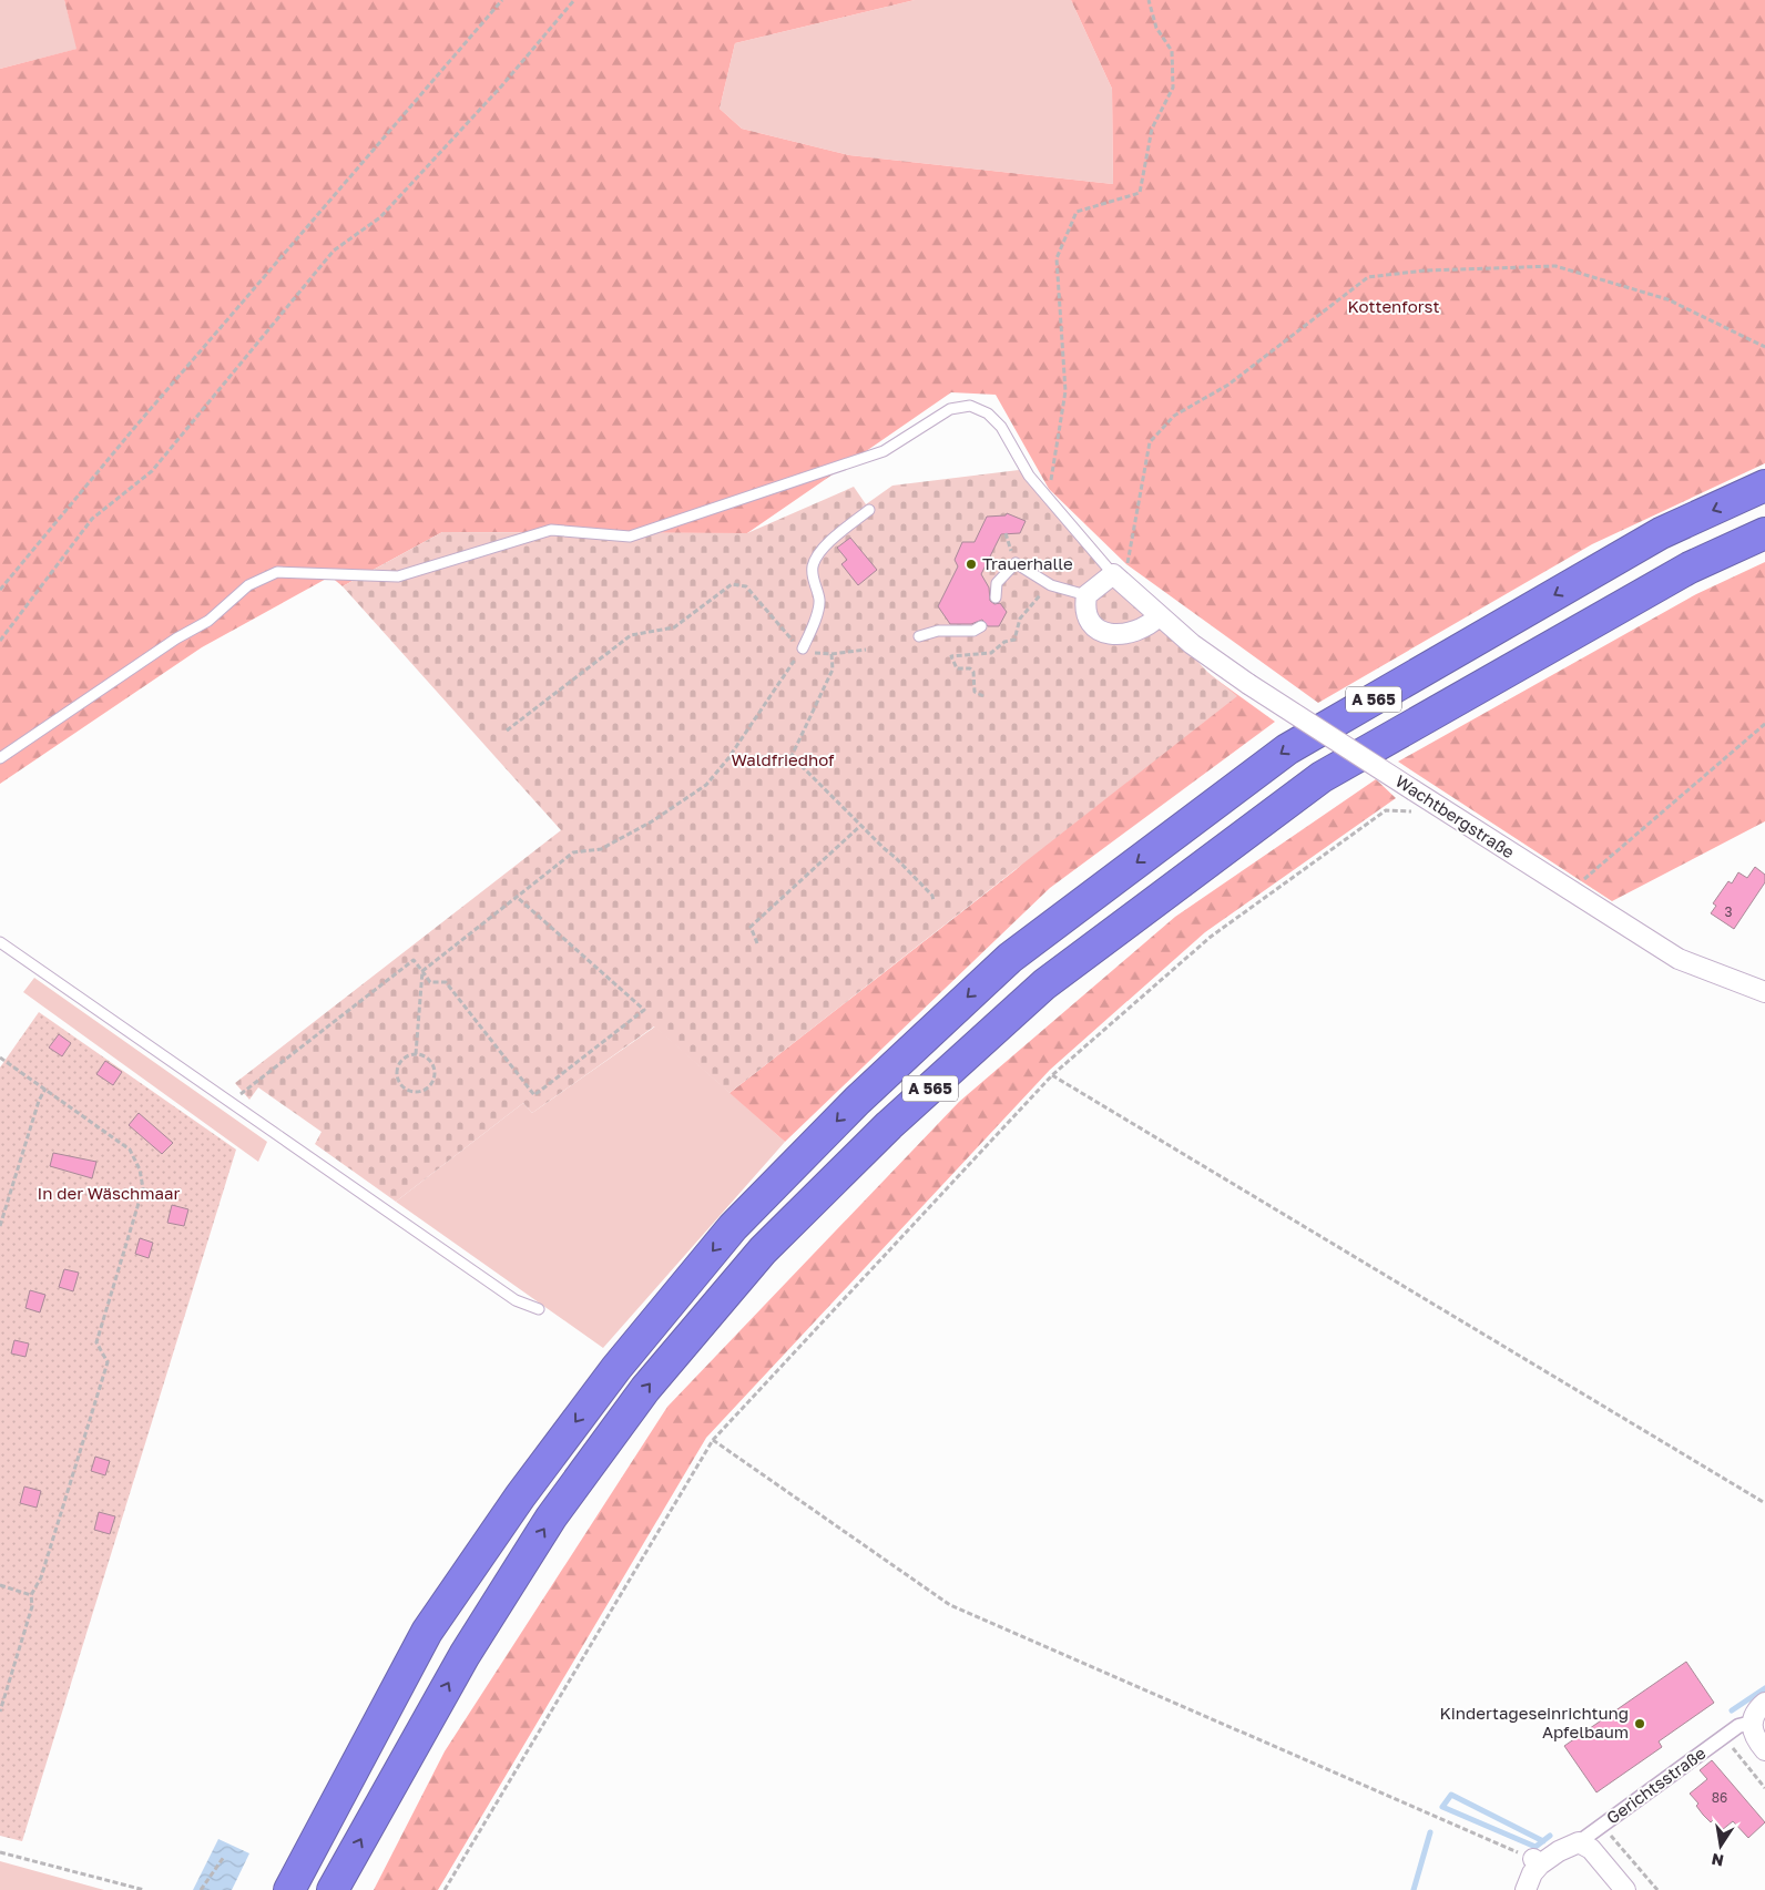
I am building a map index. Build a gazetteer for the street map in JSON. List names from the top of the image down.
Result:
{
  "streets": {
    "highway": ["A 565"],
    "street": ["Wachtbergstraße", "Gerichtsstraße"]
  },
  "parks": ["Kottenforst", "Waldfriedhof", "In der Wäschmaar"],
  "places": ["Trauerhalle", "Kindertageseinrichtung Apfelbaum"],
  "house_numbers": ["3", "86"],
  "north": "bottom"
}
